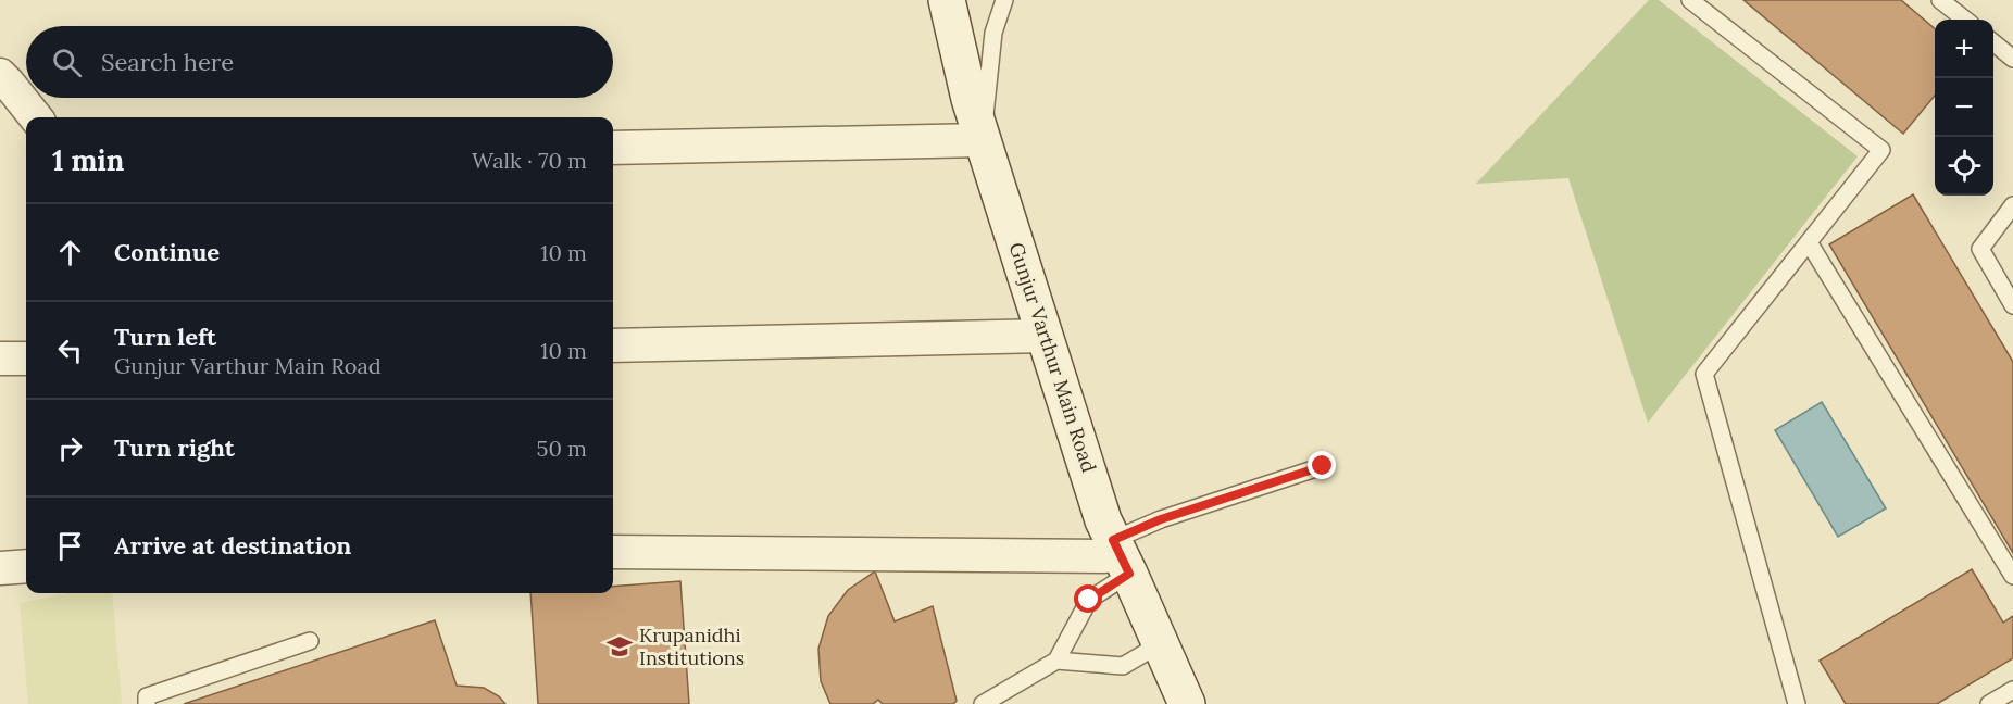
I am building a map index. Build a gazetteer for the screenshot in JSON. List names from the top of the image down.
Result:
{
  "streets": {
    "main road": ["Gunjur Varthur Main Road"]
  },
  "places": {
    "school or university": ["Krupanidhi Institutions"]
  },
  "page": {
    "map_buttons": ["+", "−"],
    "search": "Search here",
    "heading": ["1 min", "Walk · 70 m"],
    "list": [
      ["Continue", "10 m"],
      ["Turn left", "Gunjur Varthur Main Road", "10 m"],
      ["Turn right", "50 m"],
      "Arrive at destination"
    ]
  }
}
